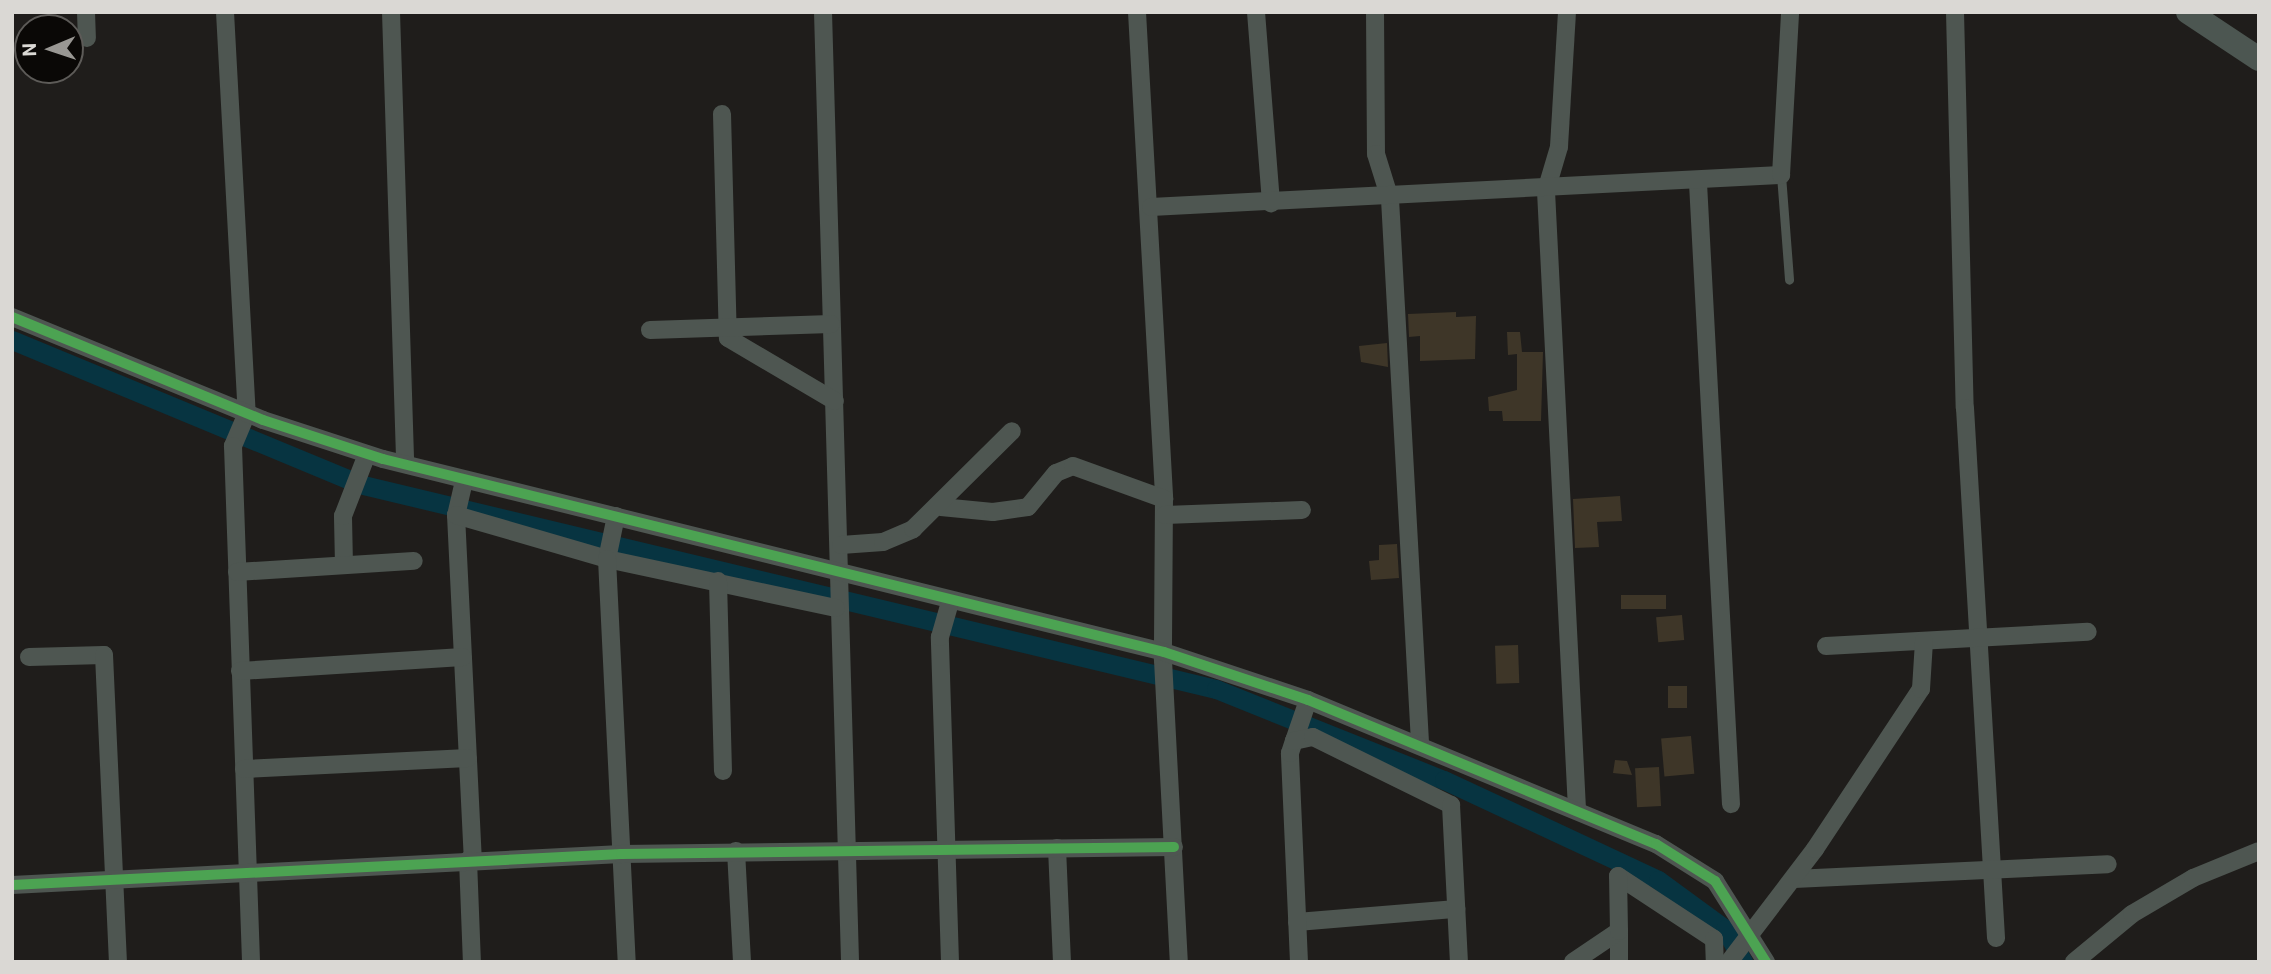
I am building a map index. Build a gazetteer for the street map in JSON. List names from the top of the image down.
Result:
{
  "north": "left"
}
